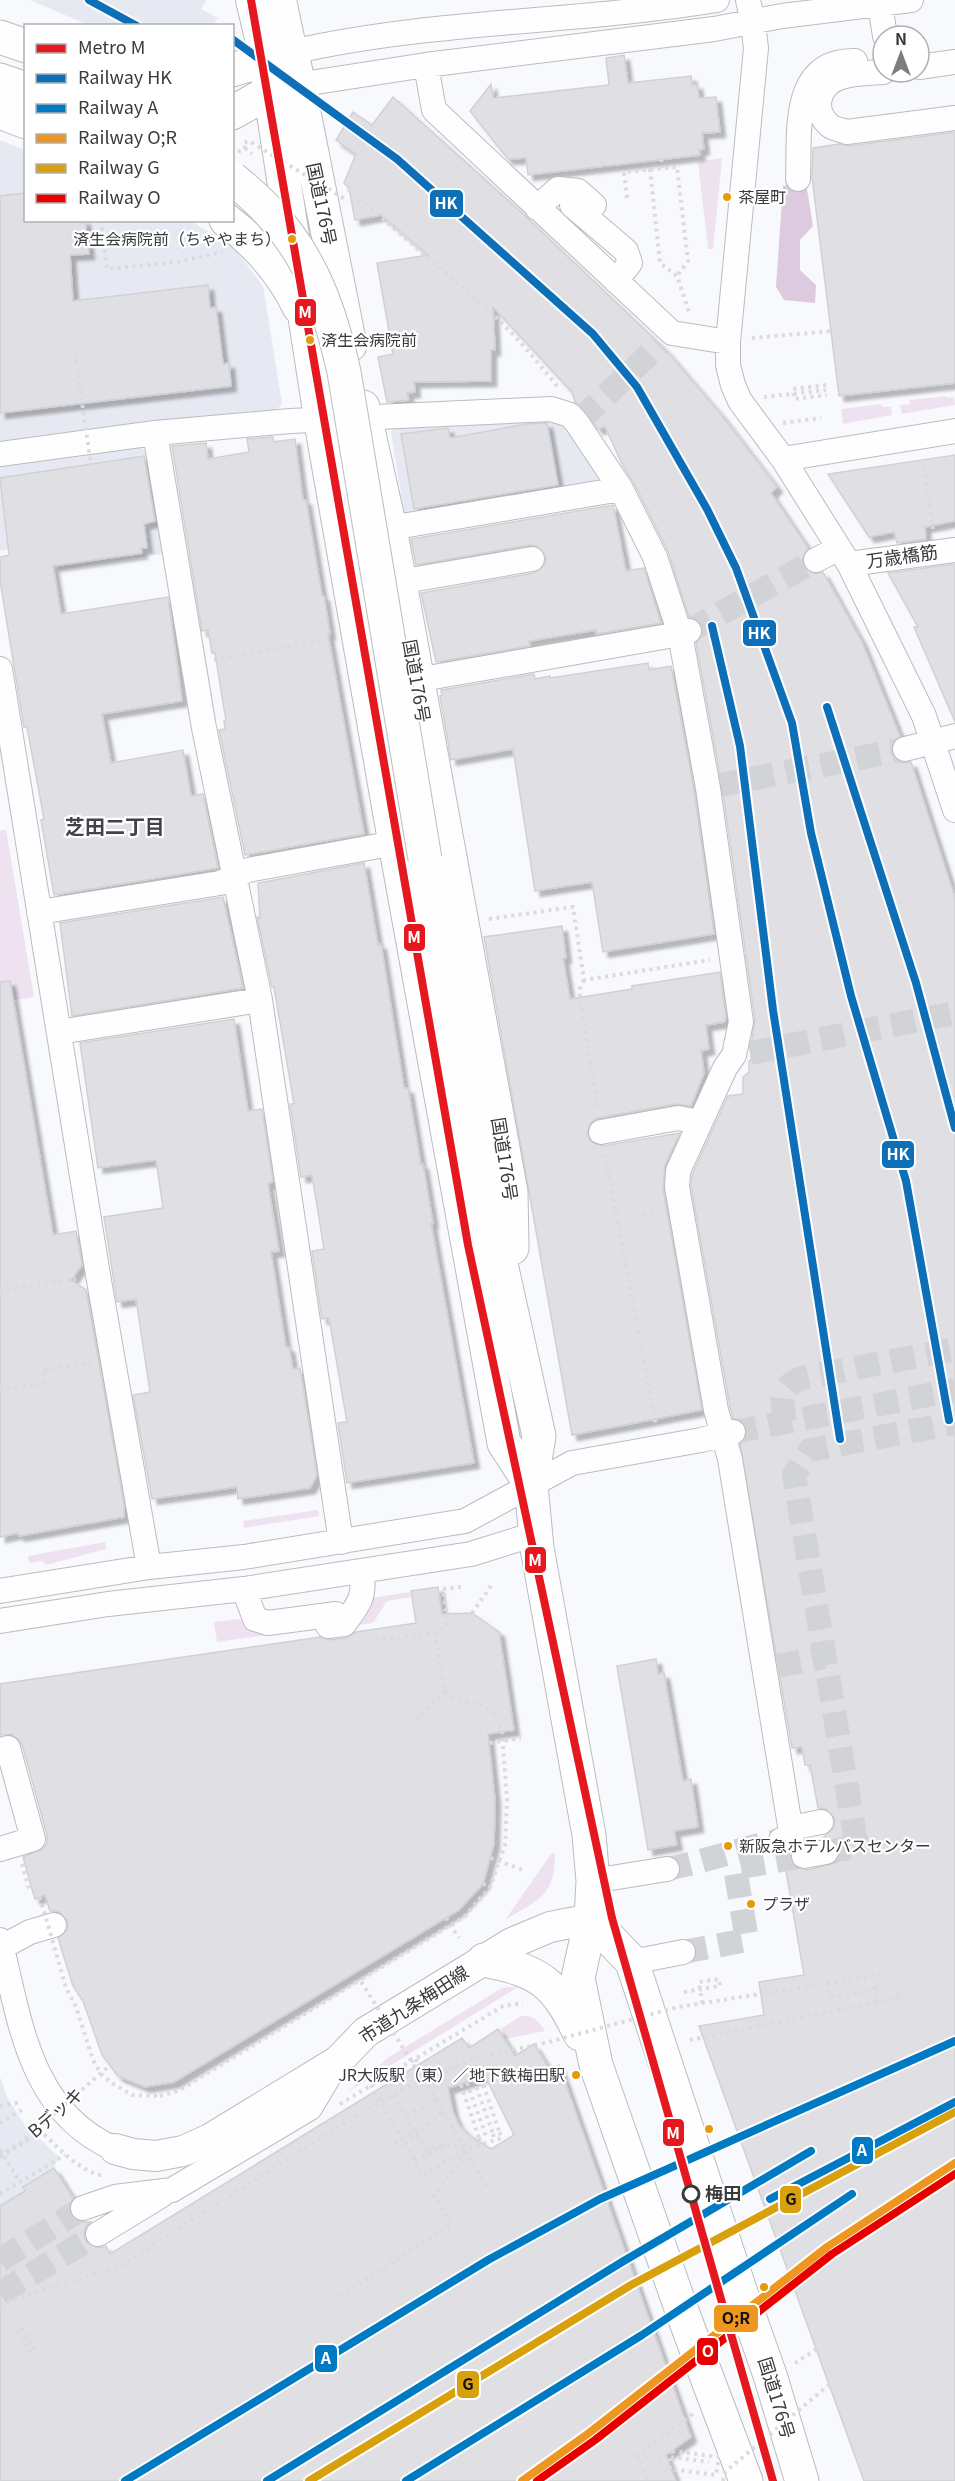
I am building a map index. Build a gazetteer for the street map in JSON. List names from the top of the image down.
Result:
{
  "streets": {
    "highway": ["国道176号"],
    "main road": ["市道九条梅田線"],
    "street": ["万歳橋筋"],
    "path": ["Bデッキ"]
  },
  "crossings": [
    ["国道176号", "市道九条梅田線"]
  ],
  "districts": ["芝田二丁目"],
  "places": [
    "茶屋町",
    "済生会病院前（ちゃやまち）",
    "済生会病院前",
    "新阪急ホテルバスセンター",
    "プラザ",
    "JR大阪駅（東）／地下鉄梅田駅",
    "梅田"
  ],
  "lines": [
    "metro line M",
    "rail line HK",
    "rail line A",
    "rail line G",
    "rail line O;R",
    "rail line O"
  ],
  "legend": [
    "Metro M",
    "Railway HK",
    "Railway A",
    "Railway O;R",
    "Railway G",
    "Railway O"
  ],
  "north": "top"
}
